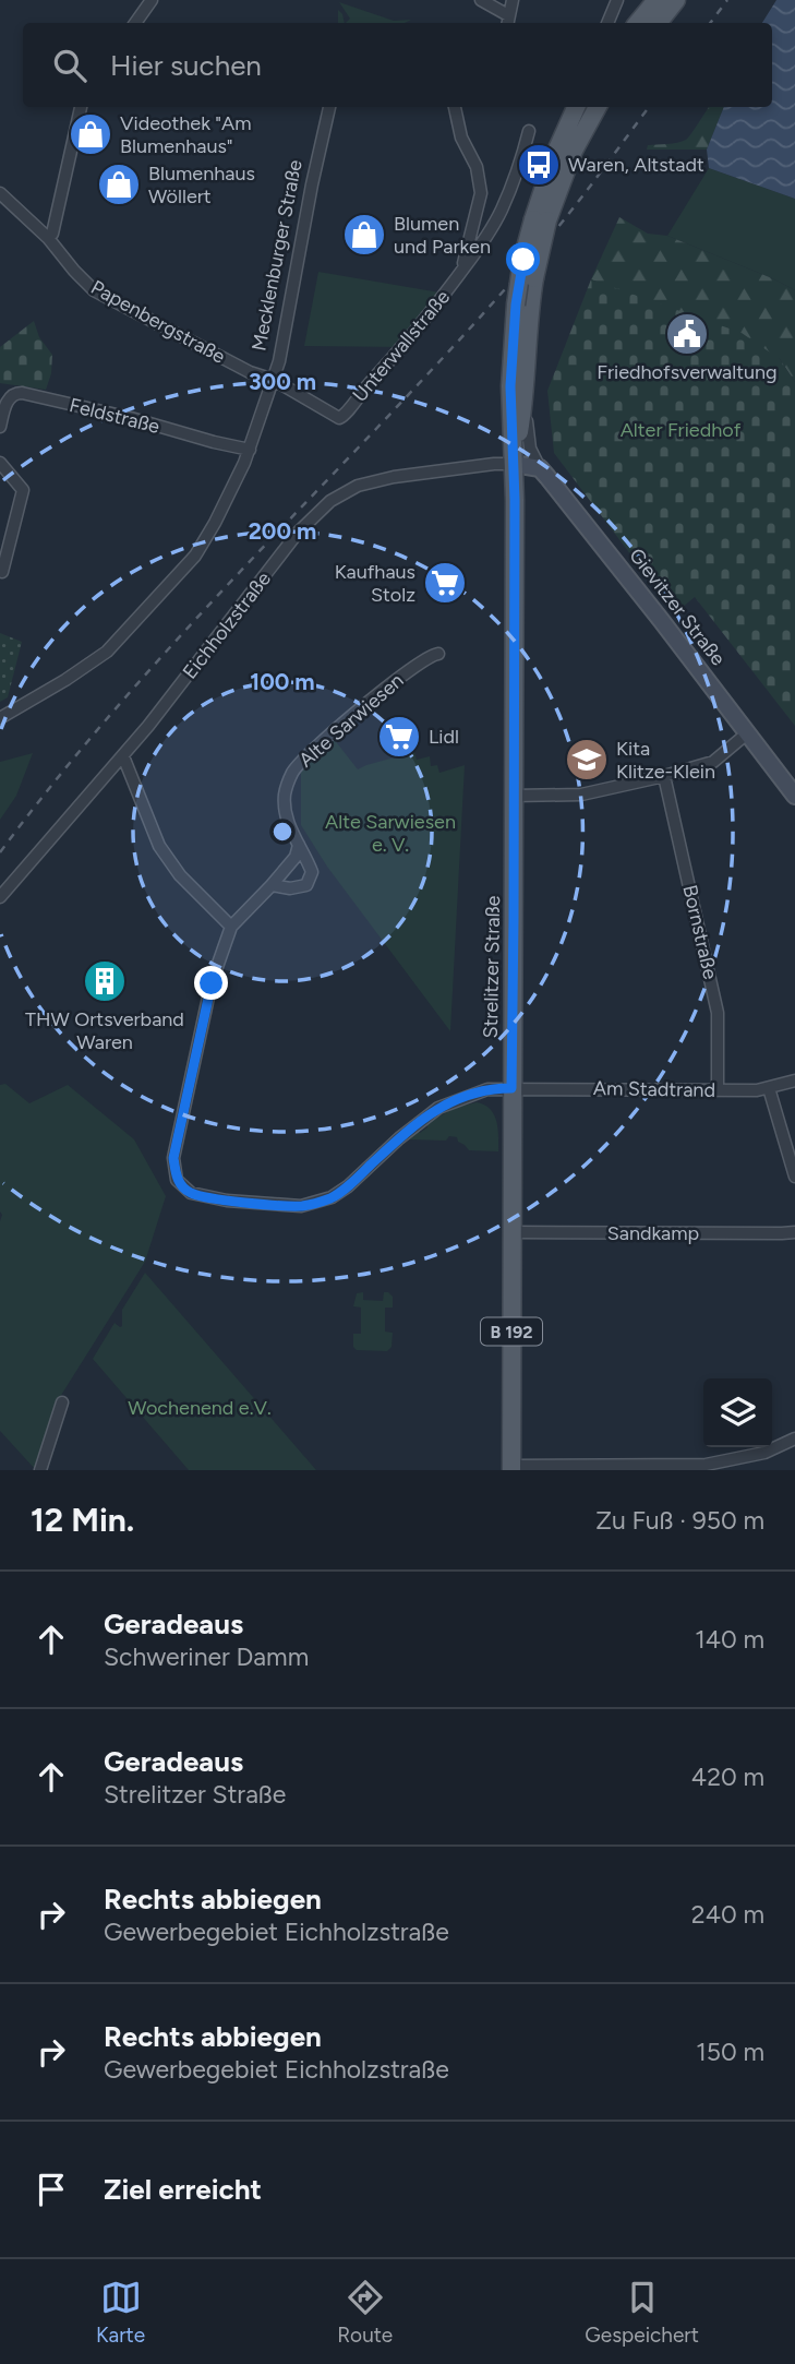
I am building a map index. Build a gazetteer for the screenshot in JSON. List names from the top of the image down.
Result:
{
  "streets": {
    "main road": ["Gievitzer Straße", "Strelitzer Straße", "B 192"],
    "street": [
      "Mecklenburger Straße",
      "Papenbergstraße",
      "Unterwallstraße",
      "Feldstraße",
      "Eichholzstraße",
      "Alte Sarwiesen",
      "Bornstraße",
      "Am Stadtrand",
      "Sandkamp"
    ]
  },
  "crossings": [
    ["Mecklenburger Straße", "Papenbergstraße"],
    ["Mecklenburger Straße", "Feldstraße"],
    ["Papenbergstraße", "Unterwallstraße"],
    ["Eichholzstraße", "Strelitzer Straße"],
    ["Eichholzstraße", "B 192"],
    ["Bornstraße", "Am Stadtrand"],
    ["Strelitzer Straße", "Am Stadtrand"],
    ["Strelitzer Straße", "Sandkamp"],
    ["Strelitzer Straße", "B 192"]
  ],
  "parks": ["Alter Friedhof", "Alte Sarwiesen e. V.", "Wochenend e.V."],
  "places": {
    "shop": ["Videothek \"Am Blumenhaus\"", "Blumenhaus Wöllert", "Blumen und Parken"],
    "bus stop": ["Waren, Altstadt"],
    "public building": ["Friedhofsverwaltung"],
    "supermarket": ["Kaufhaus Stolz", "Lidl"],
    "school or university": ["Kita Klitze-Klein"],
    "building": ["THW Ortsverband Waren"]
  },
  "page": {
    "search": "Hier suchen",
    "heading": ["12 Min.", "Zu Fuß · 950 m"],
    "list": [
      ["Geradeaus", "Schweriner Damm", "140 m"],
      ["Geradeaus", "Strelitzer Straße", "420 m"],
      ["Rechts abbiegen", "Gewerbegebiet Eichholzstraße", "240 m"],
      ["Rechts abbiegen", "Gewerbegebiet Eichholzstraße", "150 m"],
      "Ziel erreicht"
    ],
    "nav": ["Karte", "Route", "Gespeichert"]
  },
  "rings": ["300 m", "200 m", "100 m"]
}
